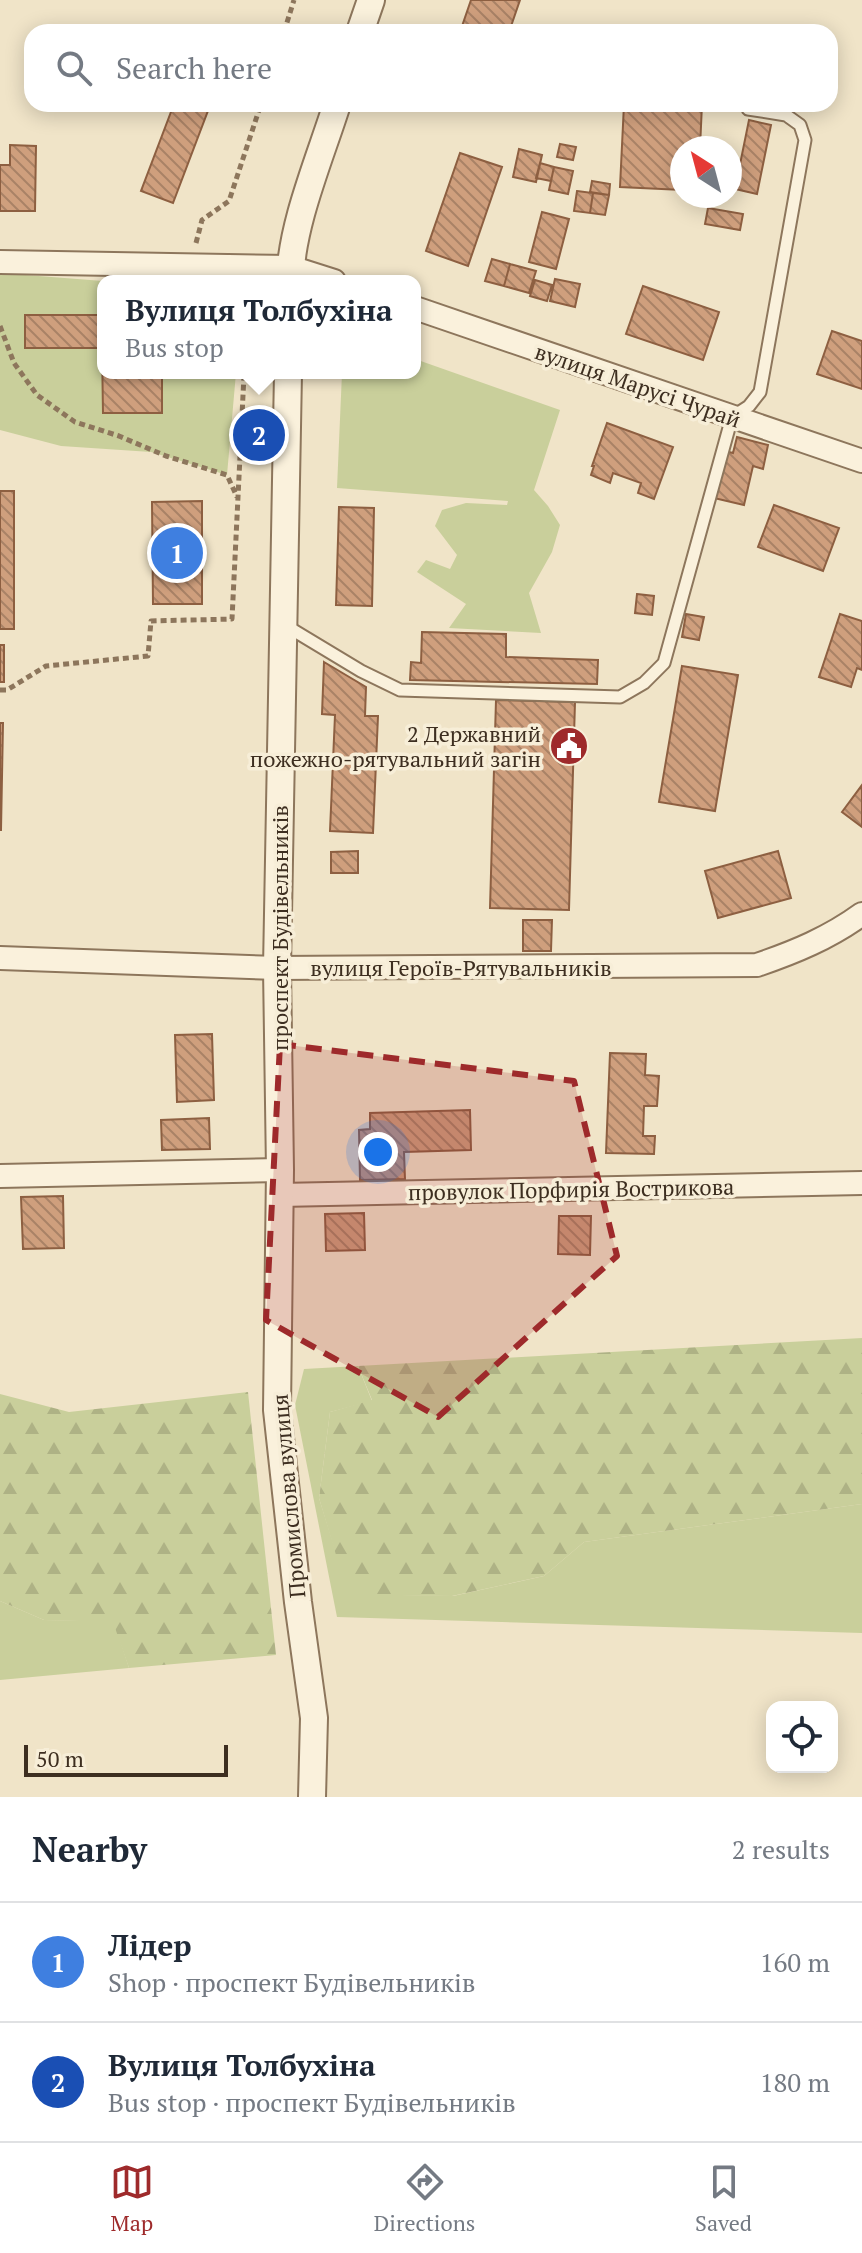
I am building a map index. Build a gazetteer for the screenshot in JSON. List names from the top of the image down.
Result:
{
  "streets": {
    "street": [
      "вулиця Марусі Чурай",
      "проспект Будівельників",
      "вулиця Героїв-Рятувальників",
      "провулок Порфирія Вострикова",
      "Промислова вулиця"
    ]
  },
  "crossings": [
    ["проспект Будівельників", "вулиця Героїв-Рятувальників"],
    ["проспект Будівельників", "провулок Порфирія Вострикова"],
    ["проспект Будівельників", "Промислова вулиця"],
    ["провулок Порфирія Вострикова", "Промислова вулиця"]
  ],
  "places": {
    "public building": ["2 Державний пожежно-рятувальний загін"]
  },
  "scale_bar": "50 m",
  "north": "top left",
  "page": {
    "search": "Search here",
    "popup": ["Вулиця Толбухіна", "Bus stop"],
    "pins": ["2", "1"],
    "scale": "50 m",
    "heading": ["Nearby", "2 results"],
    "list": [
      {
        "mark": "1",
        "name": "Лідер",
        "note": "Shop · проспект Будівельників",
        "value": "160 m"
      },
      {
        "mark": "2",
        "name": "Вулиця Толбухіна",
        "note": "Bus stop · проспект Будівельників",
        "value": "180 m"
      }
    ],
    "nav": ["Map", "Directions", "Saved"]
  }
}
